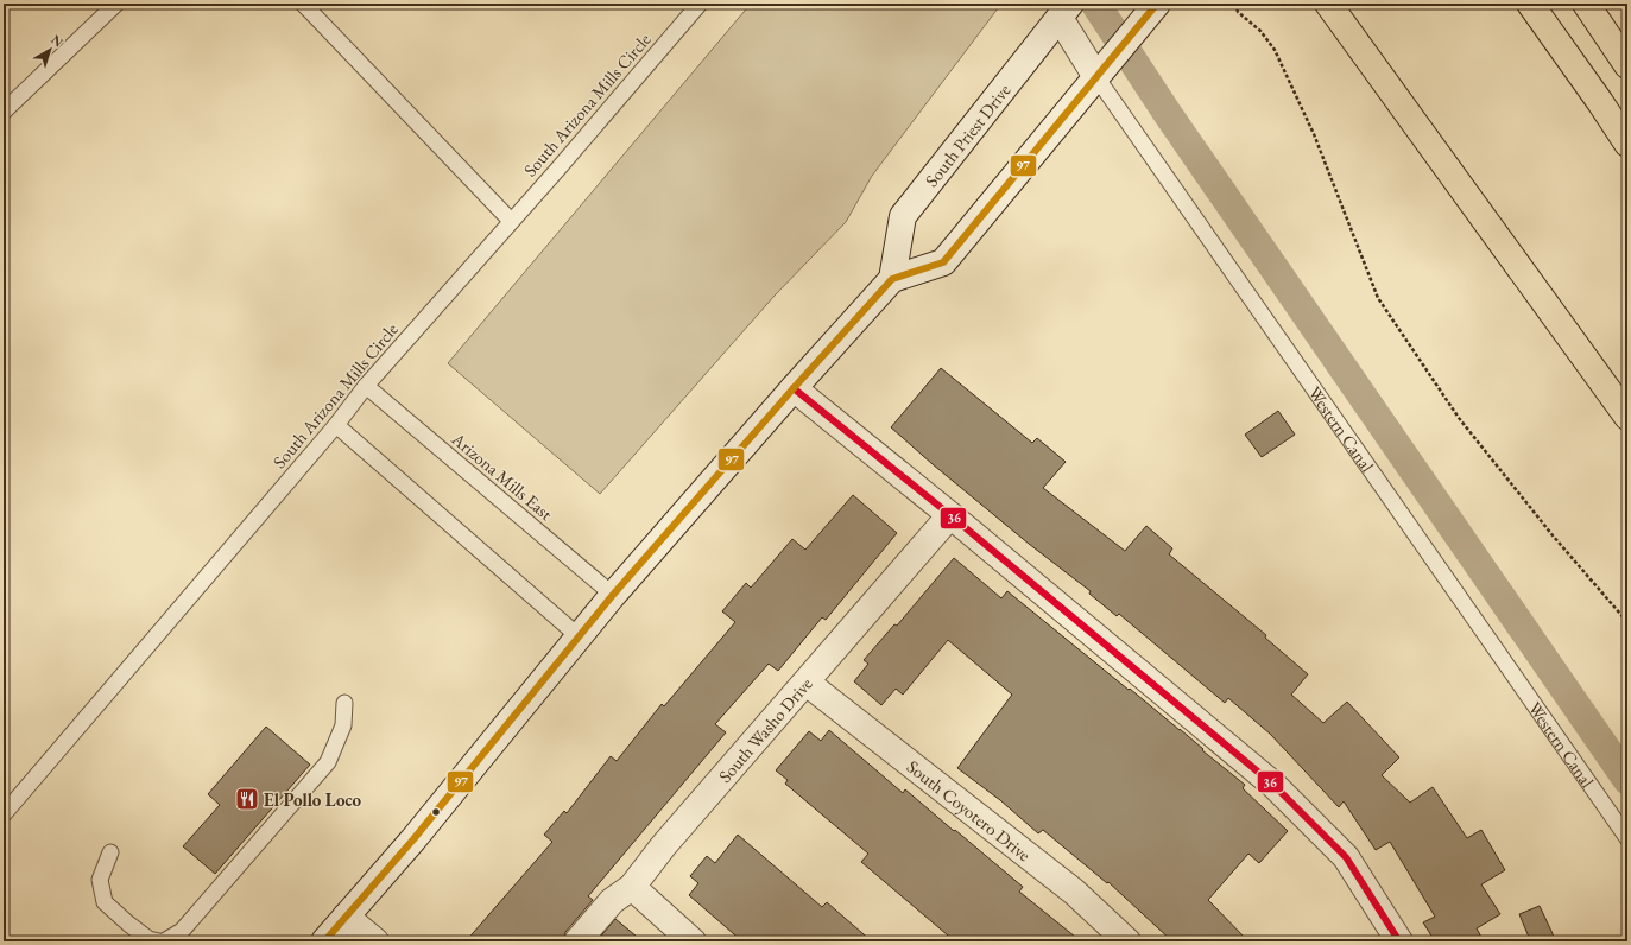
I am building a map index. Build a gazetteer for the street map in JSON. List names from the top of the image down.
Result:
{
  "streets": {
    "street": [
      "South Priest Drive",
      "Western Canal",
      "South Washo Drive",
      "South Coyotero Drive"
    ],
    "lane": ["South Arizona Mills Circle", "Arizona Mills East"]
  },
  "crossings": [
    ["South Arizona Mills Circle", "Arizona Mills East"],
    ["South Priest Drive", "Western Canal"],
    ["South Washo Drive", "South Coyotero Drive"]
  ],
  "places": {
    "restaurant": ["El Pollo Loco"]
  },
  "lines": ["transit line 97", "transit line 36"],
  "north": "top right"
}
